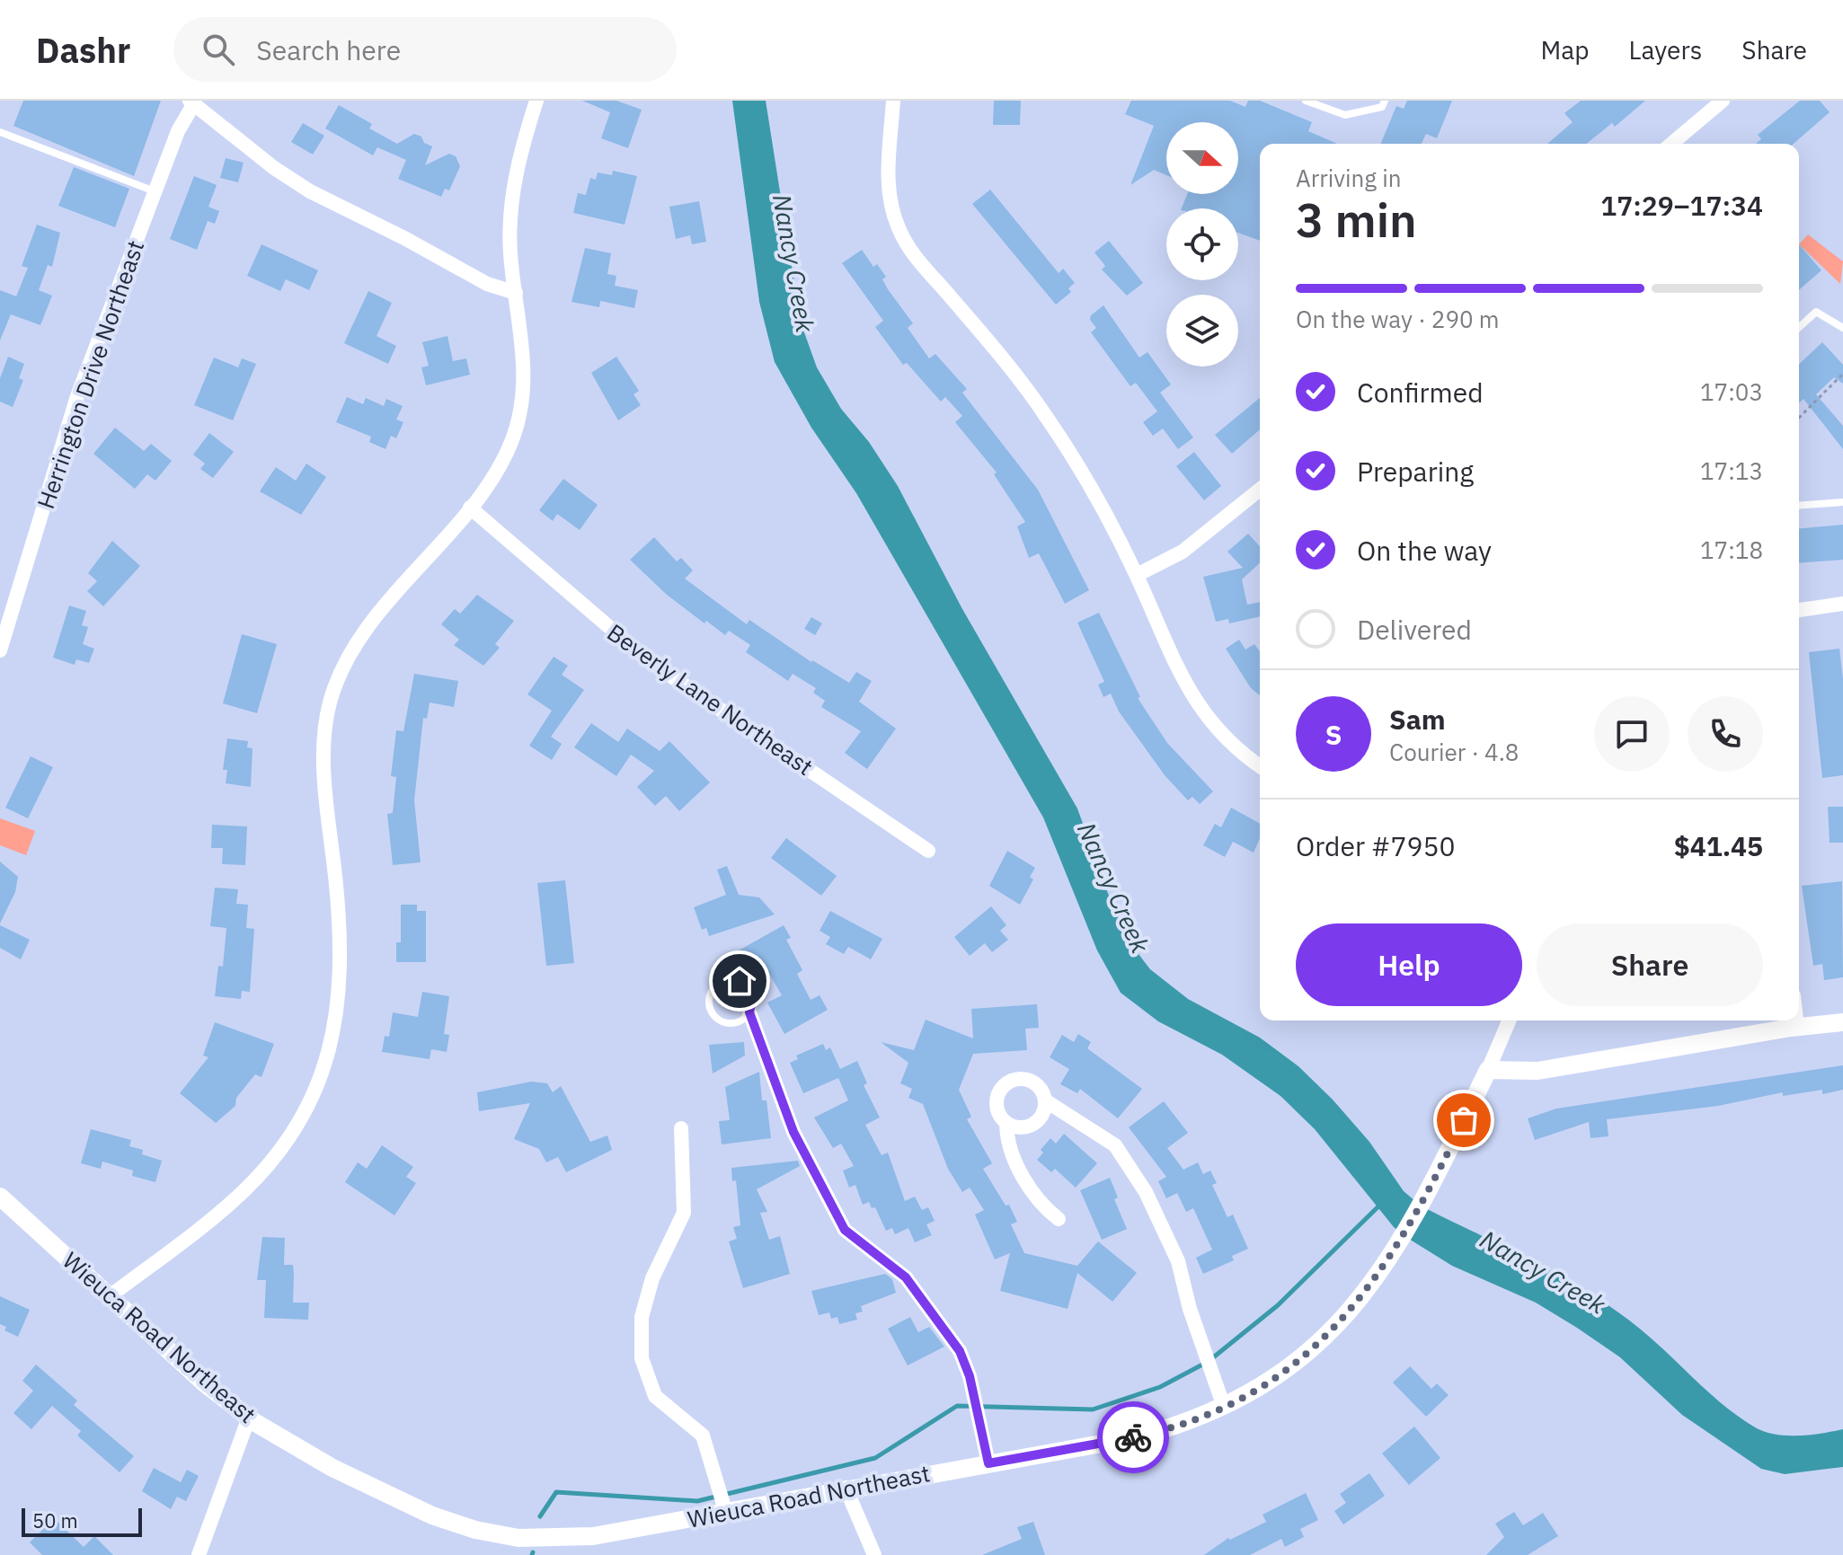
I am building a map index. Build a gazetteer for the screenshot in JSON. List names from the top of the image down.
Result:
{
  "streets": {
    "street": ["Herrington Drive Northeast", "Beverly Lane Northeast", "Wieuca Road Northeast"]
  },
  "water": ["Nancy Creek"],
  "scale_bar": "50 m",
  "north": "right",
  "page": {
    "header": "Dashr",
    "search": "Search here",
    "nav": ["Map", "Layers", "Share"],
    "heading": ["3 min", "Arriving in", "17:29–17:34"],
    "panel": [
      "Sam",
      "Courier · 4.8",
      "Order #7950",
      "$41.45"
    ],
    "bar": "On the way · 290 m",
    "list": [
      ["Confirmed", "17:03"],
      ["Preparing", "17:13"],
      ["On the way", "17:18"],
      "Delivered"
    ],
    "round": "S",
    "buttons": ["Help", "Share"],
    "scale": "50 m"
  }
}
